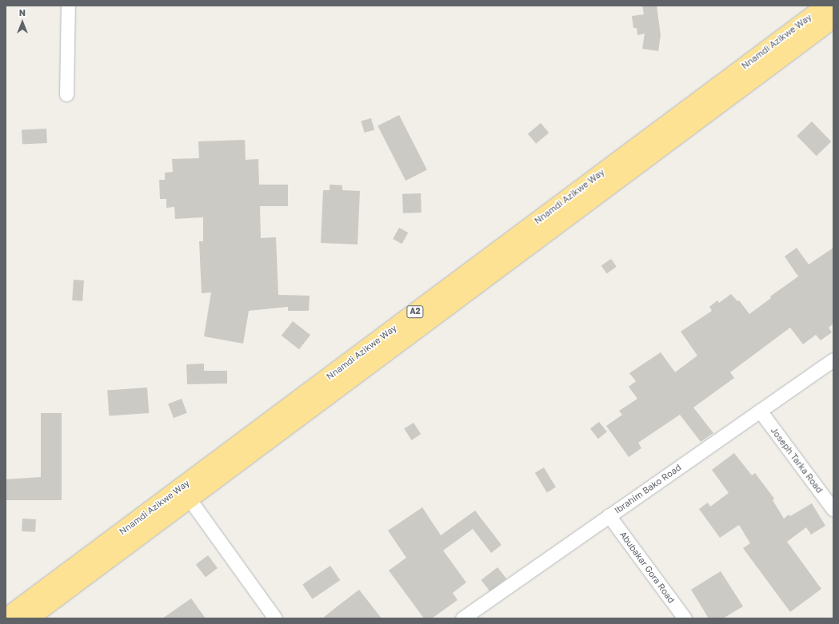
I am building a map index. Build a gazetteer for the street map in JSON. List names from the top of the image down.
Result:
{
  "streets": {
    "highway": ["Nnamdi Azikwe Way", "A2"],
    "street": ["Joseph Tarka Road", "Ibrahim Bako Road", "Abubakar Gora Road"]
  },
  "crossings": [
    ["Joseph Tarka Road", "Ibrahim Bako Road"],
    ["Ibrahim Bako Road", "Abubakar Gora Road"]
  ],
  "north": "top"
}
